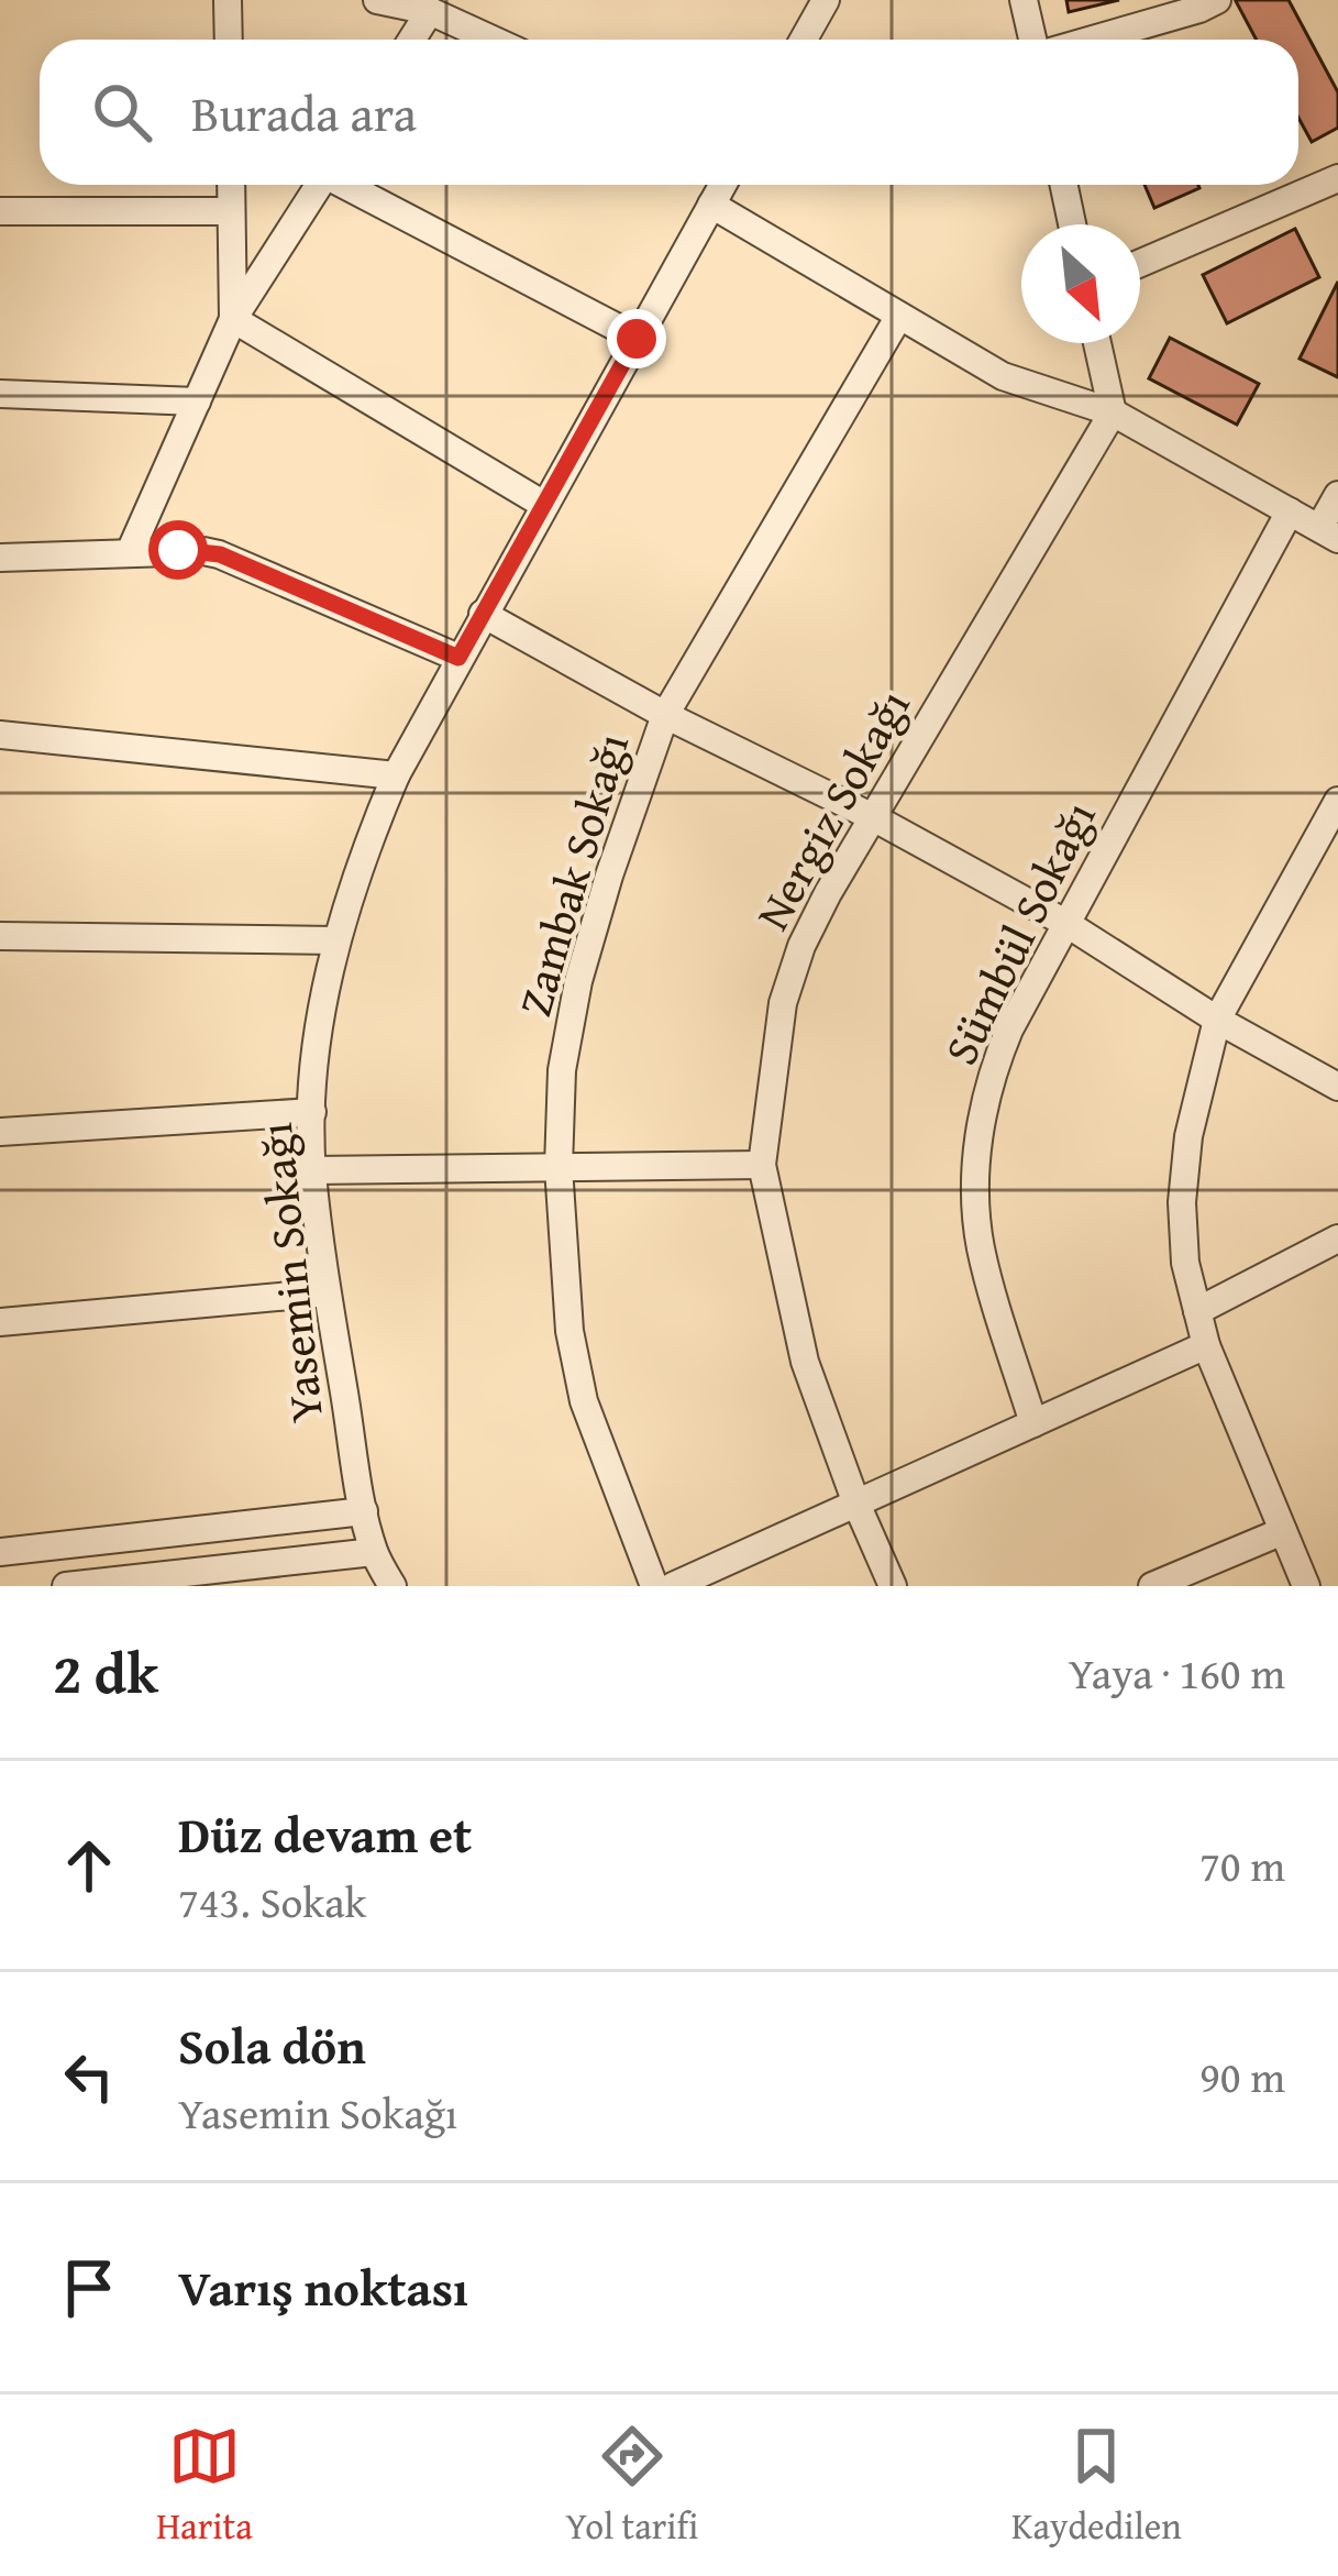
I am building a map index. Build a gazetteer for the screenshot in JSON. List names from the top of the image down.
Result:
{
  "streets": {
    "street": [
      "Nergiz Sokağı",
      "Zambak Sokağı",
      "Sümbül Sokağı",
      "Yasemin Sokağı"
    ]
  },
  "north": "bottom right",
  "page": {
    "search": "Burada ara",
    "heading": ["2 dk", "Yaya · 160 m"],
    "list": [
      ["Düz devam et", "743. Sokak", "70 m"],
      ["Sola dön", "Yasemin Sokağı", "90 m"],
      "Varış noktası"
    ],
    "nav": ["Harita", "Yol tarifi", "Kaydedilen"]
  }
}
